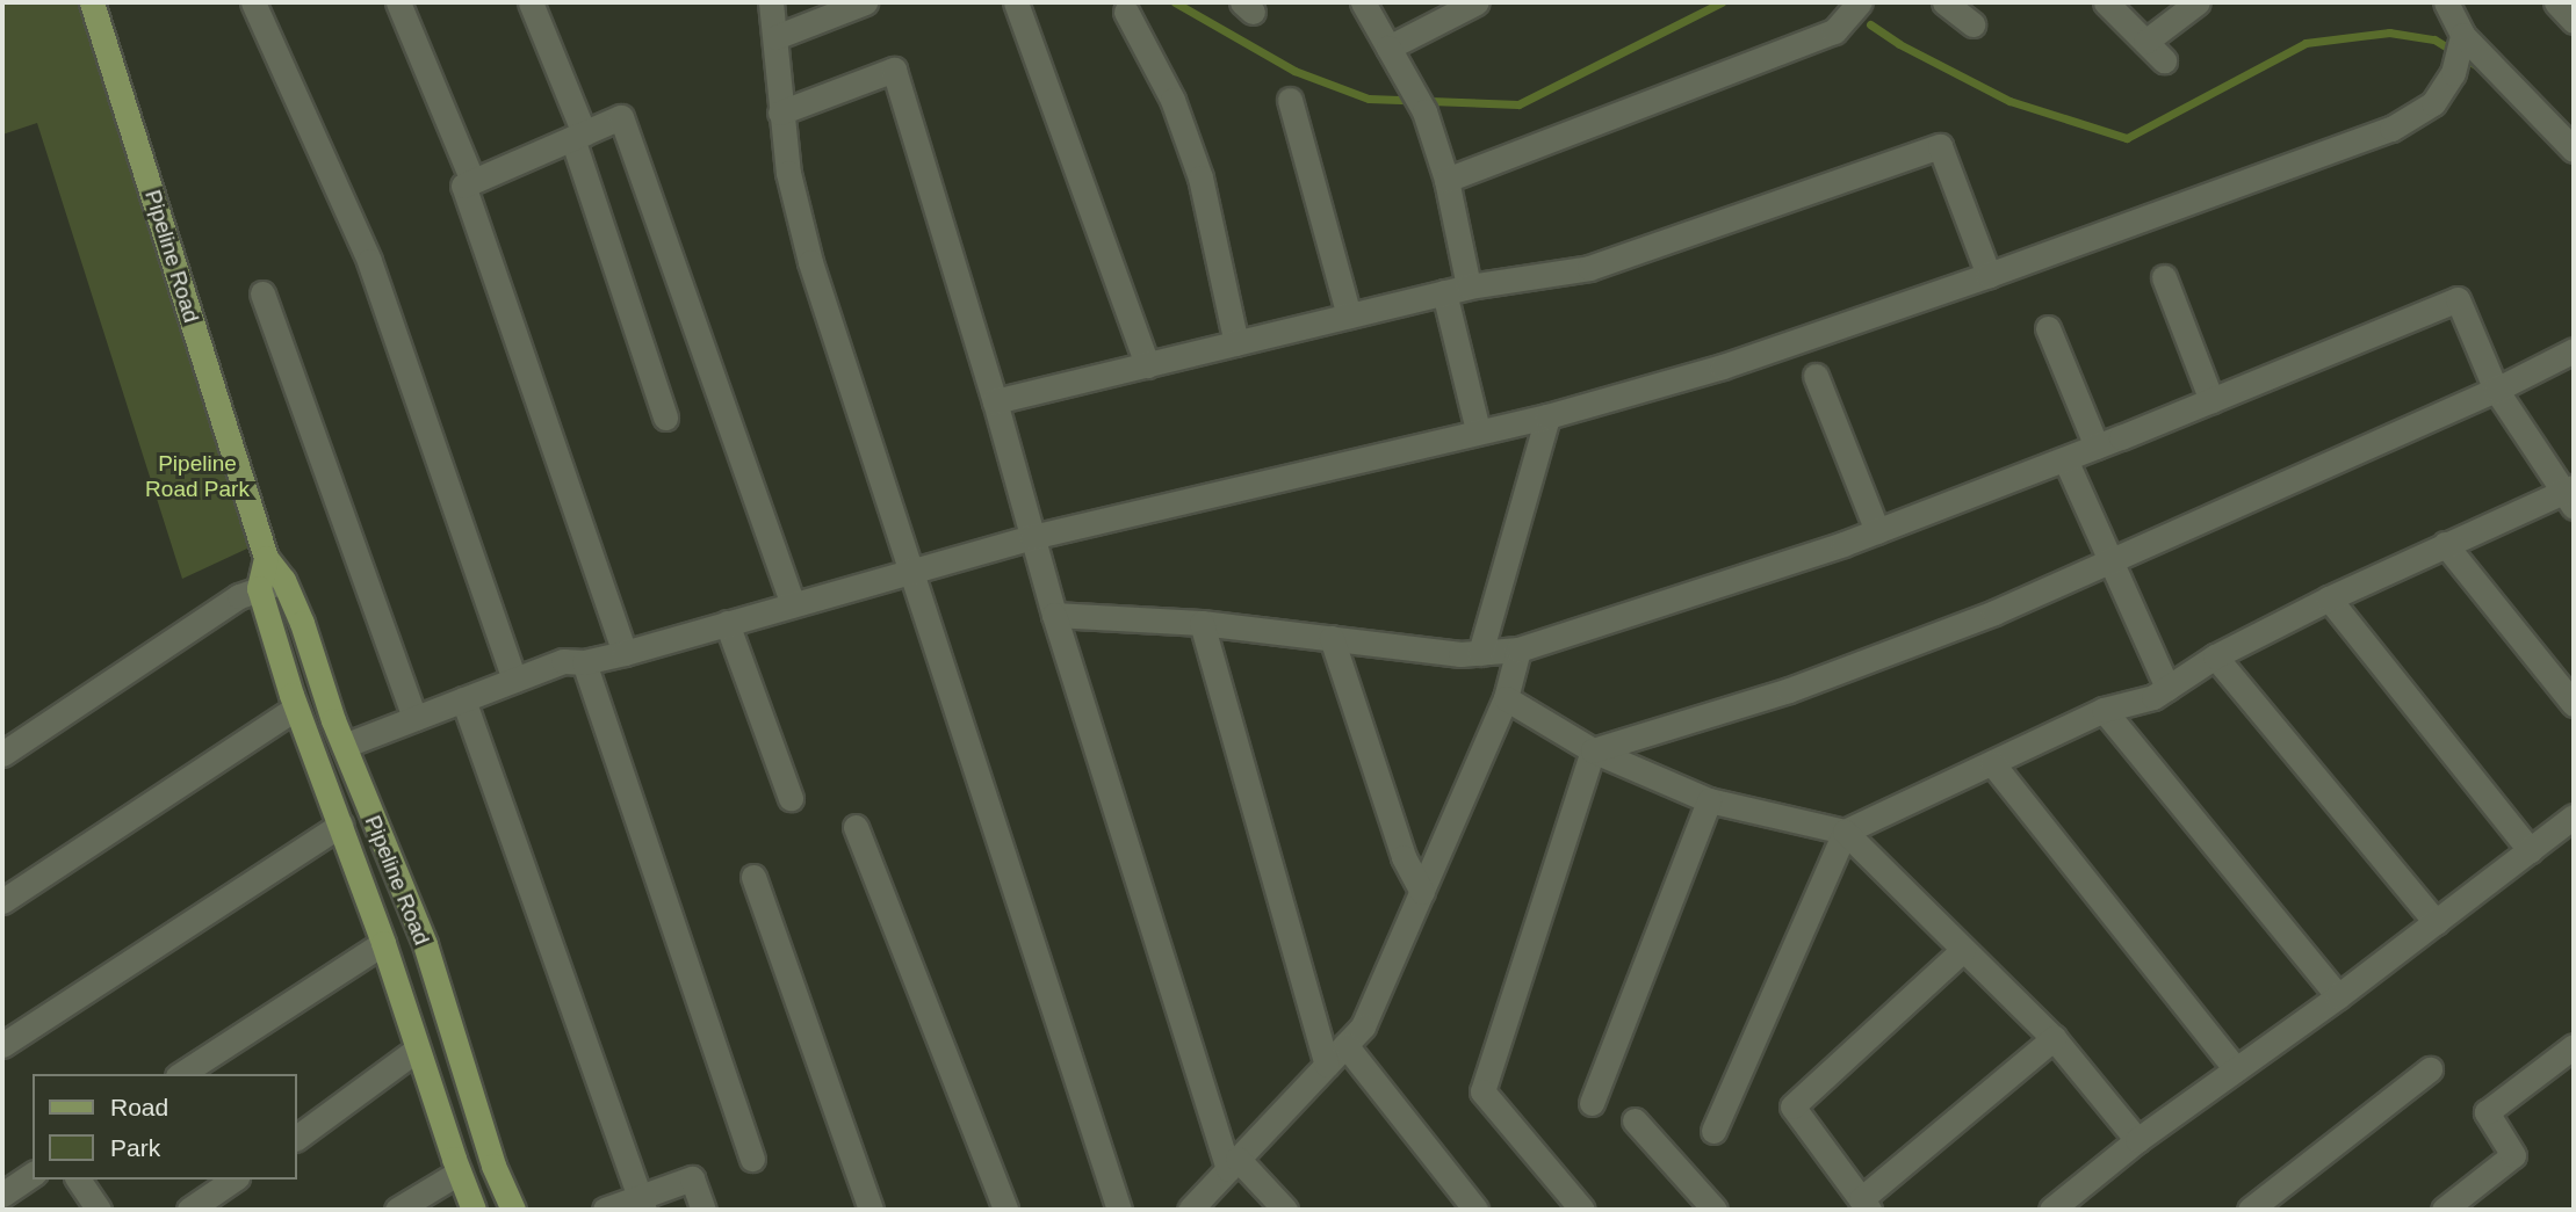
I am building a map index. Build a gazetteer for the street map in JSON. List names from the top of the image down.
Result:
{
  "streets": {
    "main road": ["Pipeline Road"]
  },
  "parks": ["Pipeline Road Park"],
  "legend": ["Road", "Park"]
}
